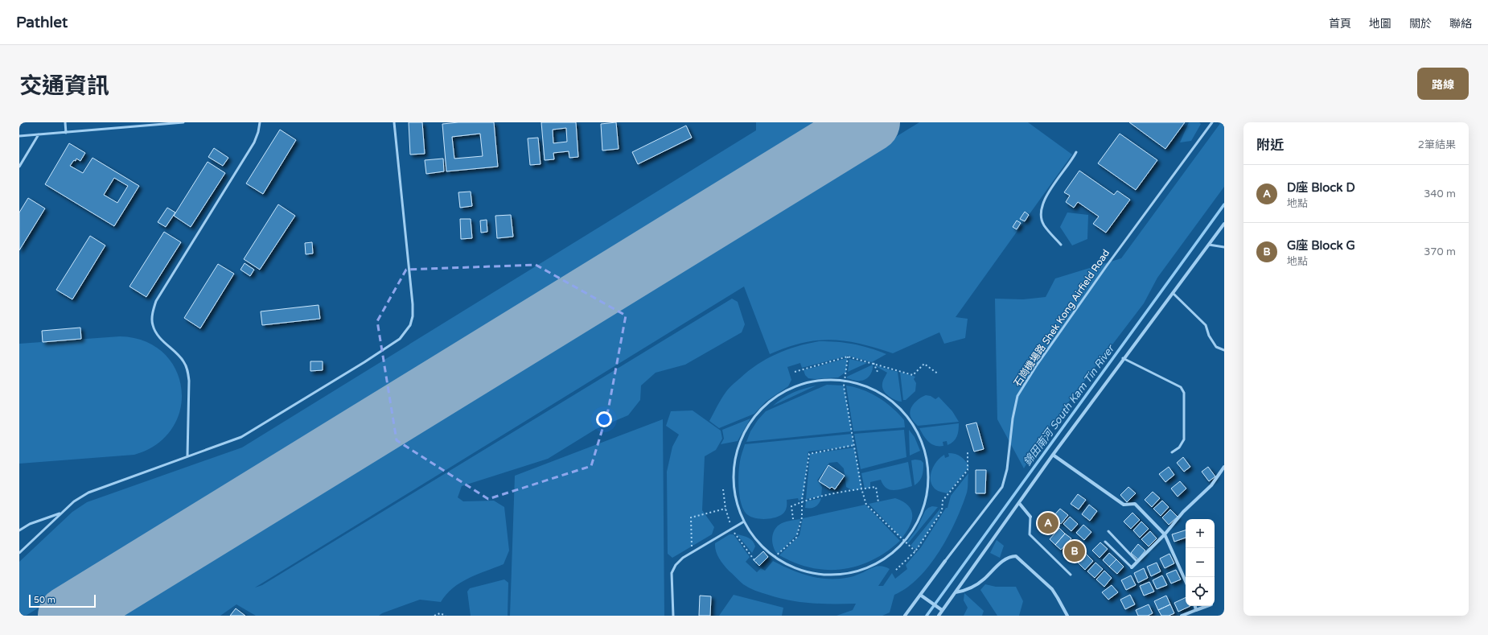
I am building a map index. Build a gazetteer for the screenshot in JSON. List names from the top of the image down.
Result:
{
  "streets": {
    "street": ["石崗機場路 Shek Kong Airfield Road"]
  },
  "water": ["錦田南河 South Kam Tin River"],
  "scale_bar": "50 m",
  "page": {
    "header": "Pathlet",
    "nav": [
      "首頁",
      "地圖",
      "關於",
      "聯絡"
    ],
    "title": "交通資訊",
    "buttons": "路線",
    "heading": ["附近", "2筆結果"],
    "list": [
      {
        "mark": "A",
        "name": "D座 Block D",
        "note": "地點",
        "value": "340 m"
      },
      {
        "mark": "B",
        "name": "G座 Block G",
        "note": "地點",
        "value": "370 m"
      }
    ],
    "pins": ["A", "B"],
    "map_buttons": ["+", "−"],
    "scale": "50 m"
  }
}
